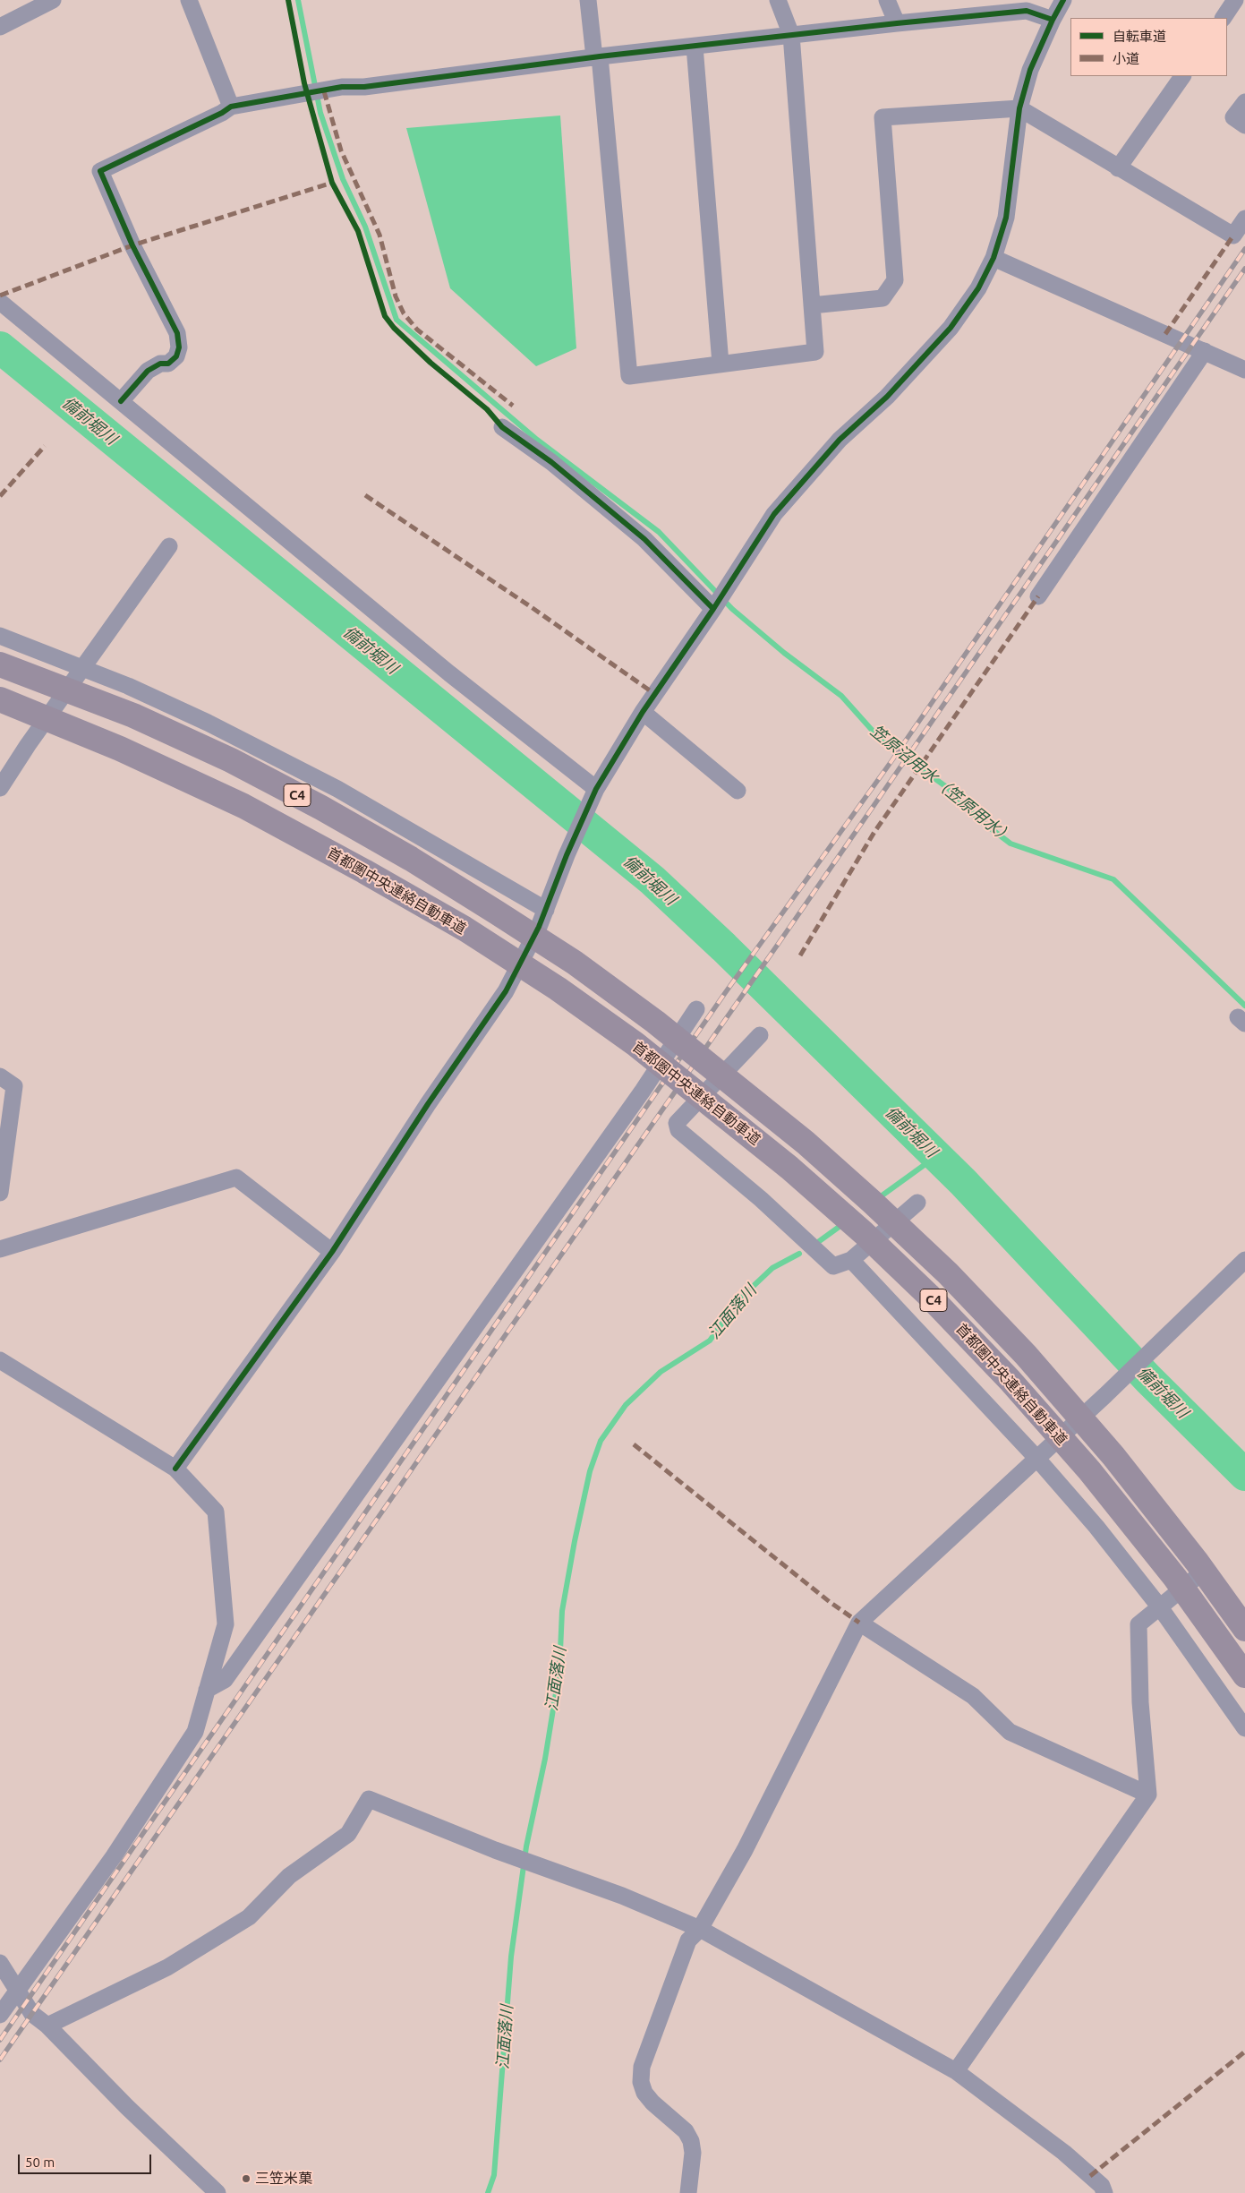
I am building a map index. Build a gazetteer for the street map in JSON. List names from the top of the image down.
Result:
{
  "streets": {
    "highway": ["C4", "首都圏中央連絡自動車道"]
  },
  "water": ["備前堀川", "笠原沼用水（笠原用水）", "江面落川"],
  "places": ["三笠米菓"],
  "legend": ["自転車道", "小道"],
  "scale_bar": "50 m"
}
